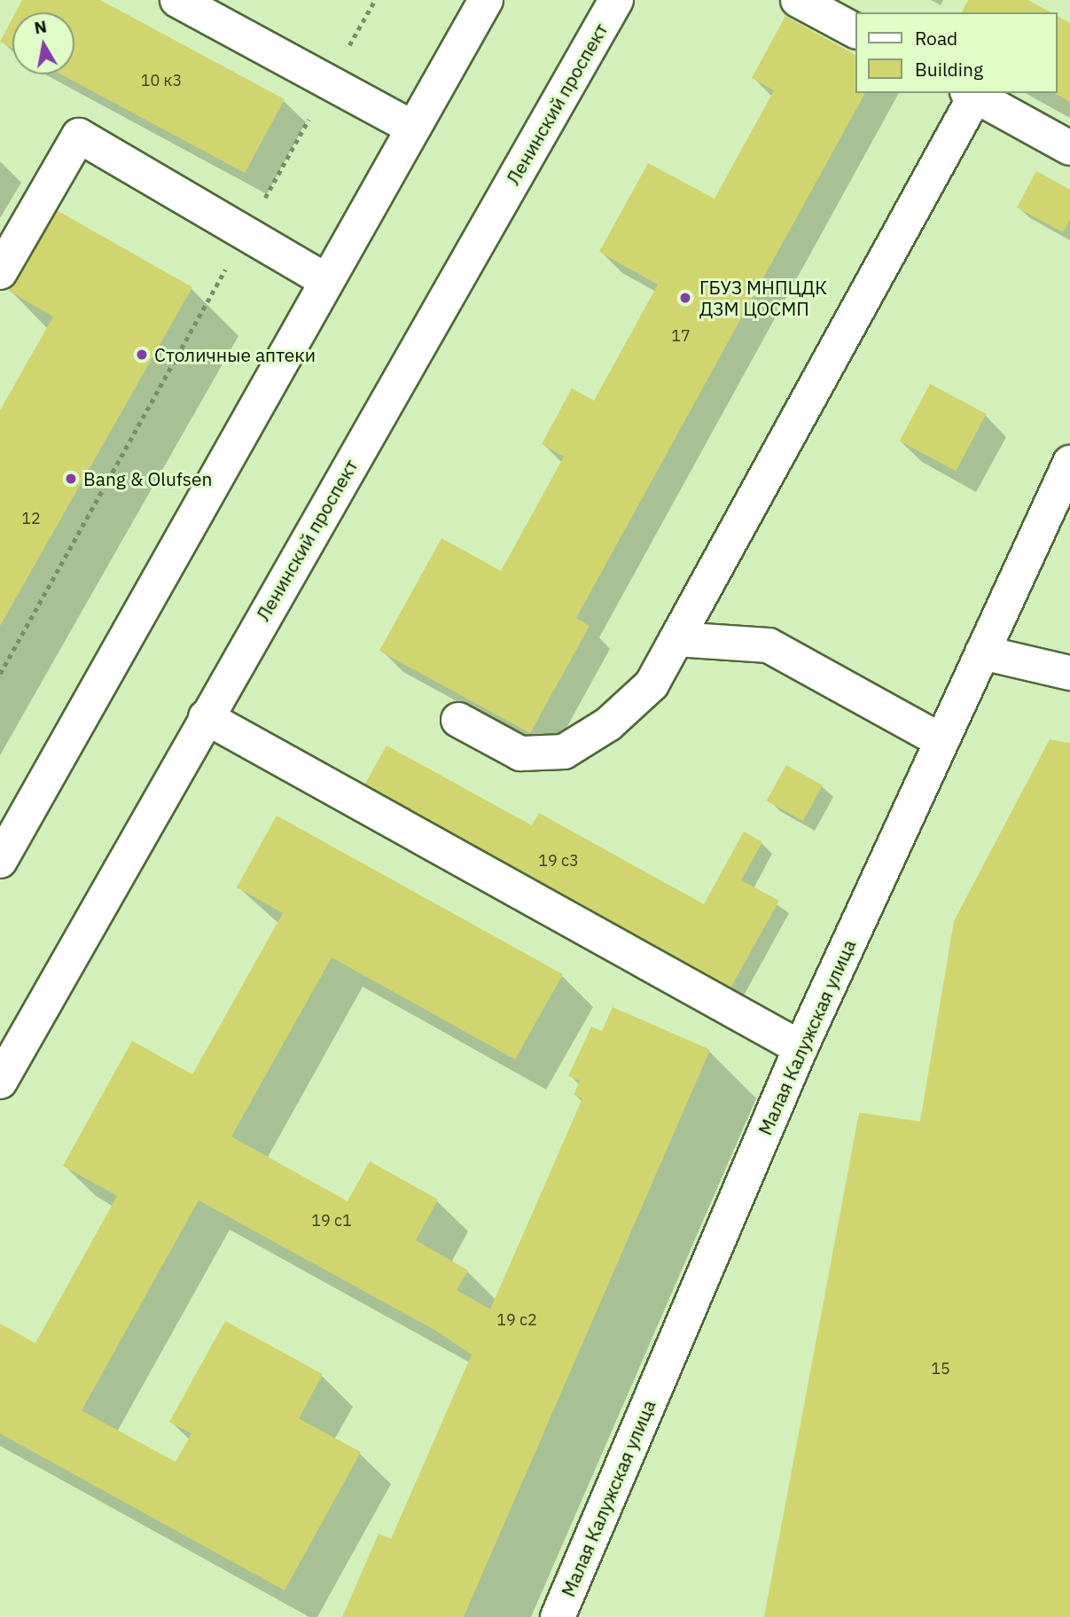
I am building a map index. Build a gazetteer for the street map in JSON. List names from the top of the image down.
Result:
{
  "streets": {
    "main road": ["Ленинский проспект", "Малая Калужская улица"]
  },
  "places": ["ГБУЗ МНПЦДК ДЗМ ЦОСМП", "Столичные аптеки", "Bang & Olufsen"],
  "house_numbers": [
    "10 к3",
    "17",
    "12",
    "19 с3",
    "19 с1",
    "19 с2",
    "15"
  ],
  "legend": ["Road", "Building"],
  "north": "top"
}
